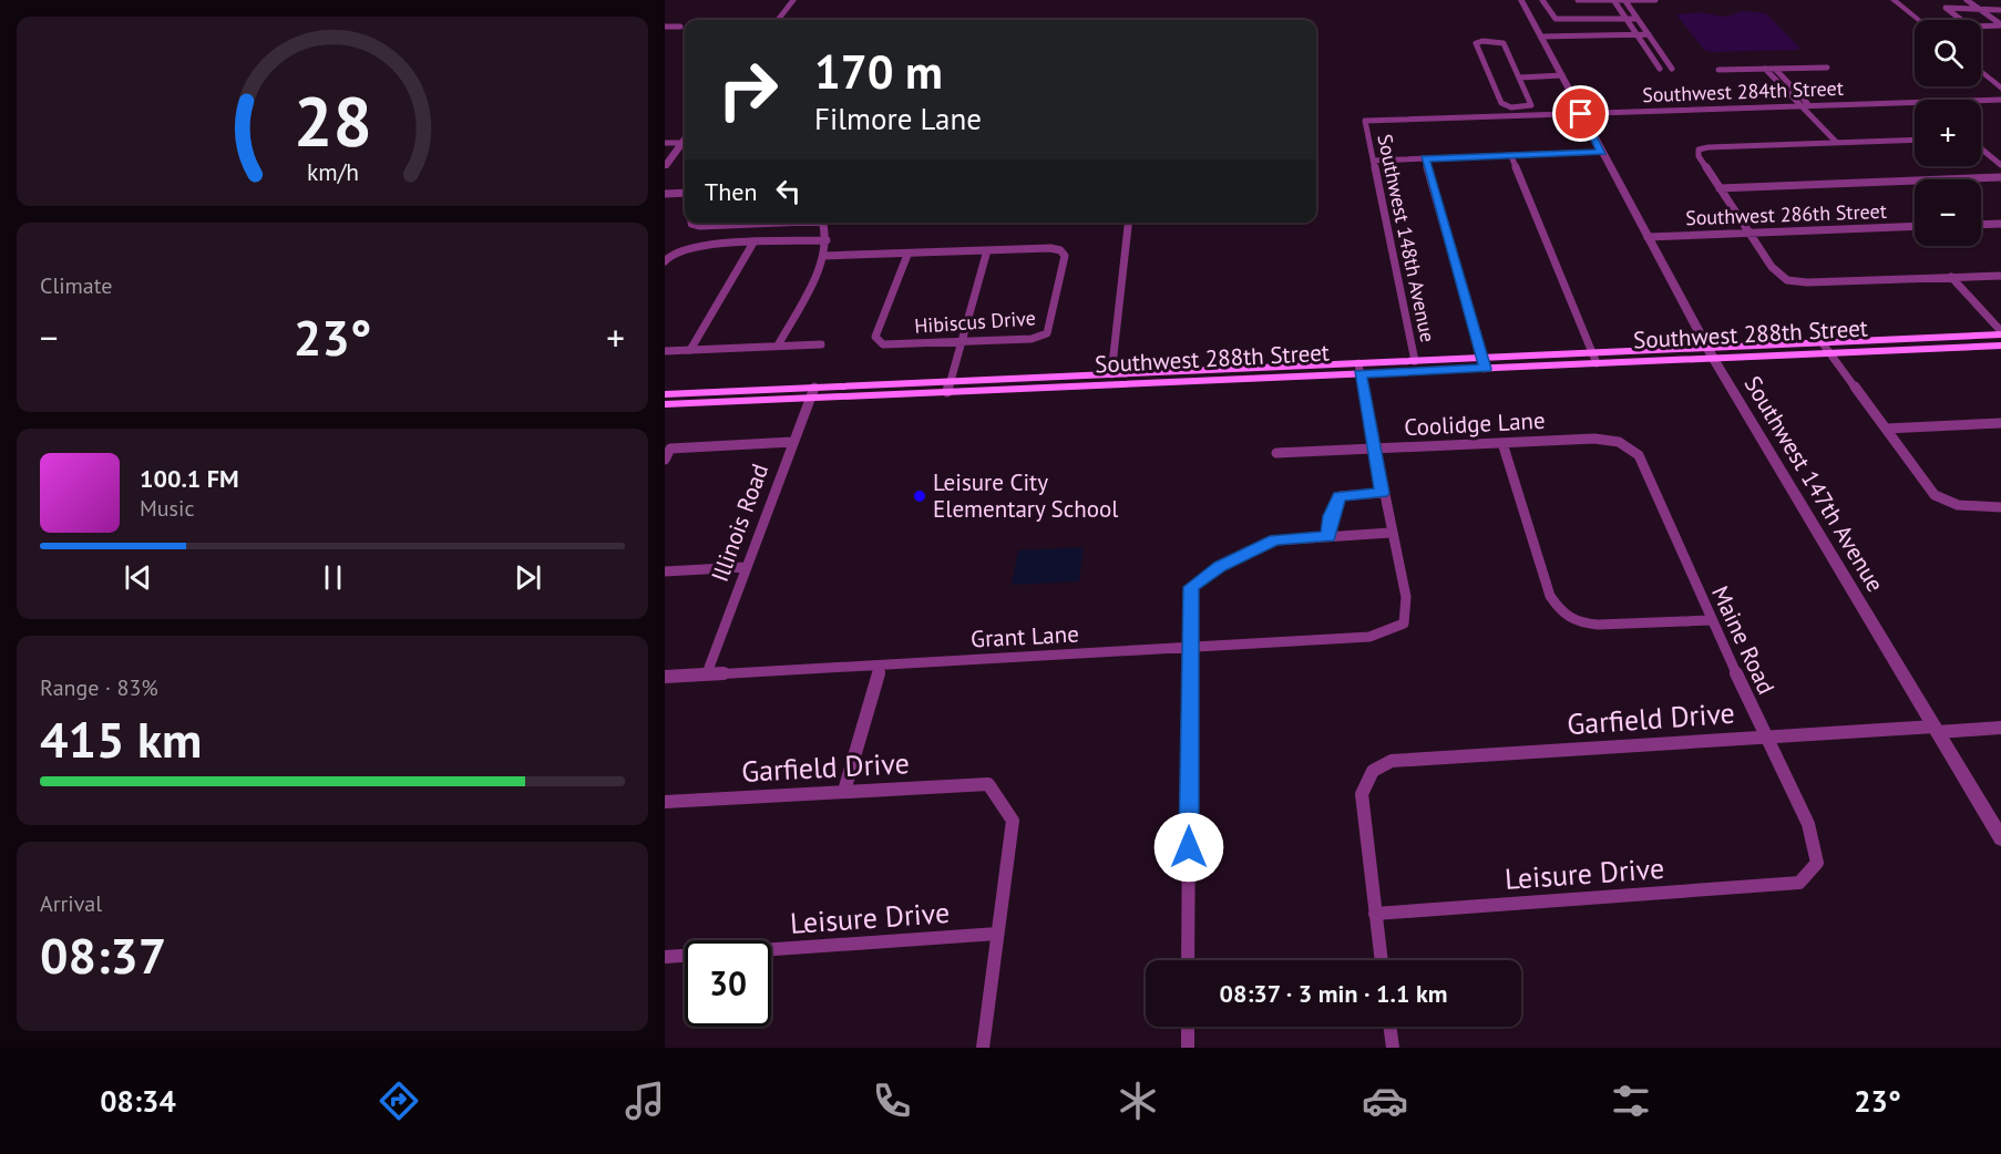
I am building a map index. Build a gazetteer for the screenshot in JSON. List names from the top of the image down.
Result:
{
  "streets": {
    "main road": ["Southwest 288th Street"],
    "street": [
      "Southwest 284th Street",
      "Southwest 286th Street",
      "Southwest 148th Avenue",
      "Hibiscus Drive",
      "Coolidge Lane",
      "Southwest 147th Avenue",
      "Illinois Road",
      "Grant Lane",
      "Maine Road",
      "Garfield Drive",
      "Leisure Drive"
    ]
  },
  "crossings": [
    ["Southwest 284th Street", "Southwest 148th Avenue"],
    ["Southwest 284th Street", "Southwest 147th Avenue"],
    ["Southwest 286th Street", "Southwest 147th Avenue"],
    ["Southwest 148th Avenue", "Southwest 288th Street"],
    ["Southwest 288th Street", "Southwest 147th Avenue"],
    ["Southwest 288th Street", "Illinois Road"],
    ["Coolidge Lane", "Maine Road"],
    ["Southwest 147th Avenue", "Garfield Drive"],
    ["Illinois Road", "Grant Lane"],
    ["Maine Road", "Garfield Drive"],
    ["Maine Road", "Leisure Drive"],
    ["Garfield Drive", "Leisure Drive"]
  ],
  "places": ["Leisure City Elementary School"],
  "page": {
    "map_buttons": ["+", "−"],
    "turn": ["170 m", "Filmore Lane"],
    "then": "Then",
    "tile": [
      "Climate",
      ["Range · 83%", "415 km"],
      ["Arrival", "08:37"]
    ],
    "heat": ["−", "23°", "+"],
    "song": ["100.1 FM", "Music"],
    "limit": "30",
    "trip": "08:37 · 3 min · 1.1 km",
    "tabs": ["08:34", "23°"],
    "gauge": ["28", "km/h"]
  }
}
